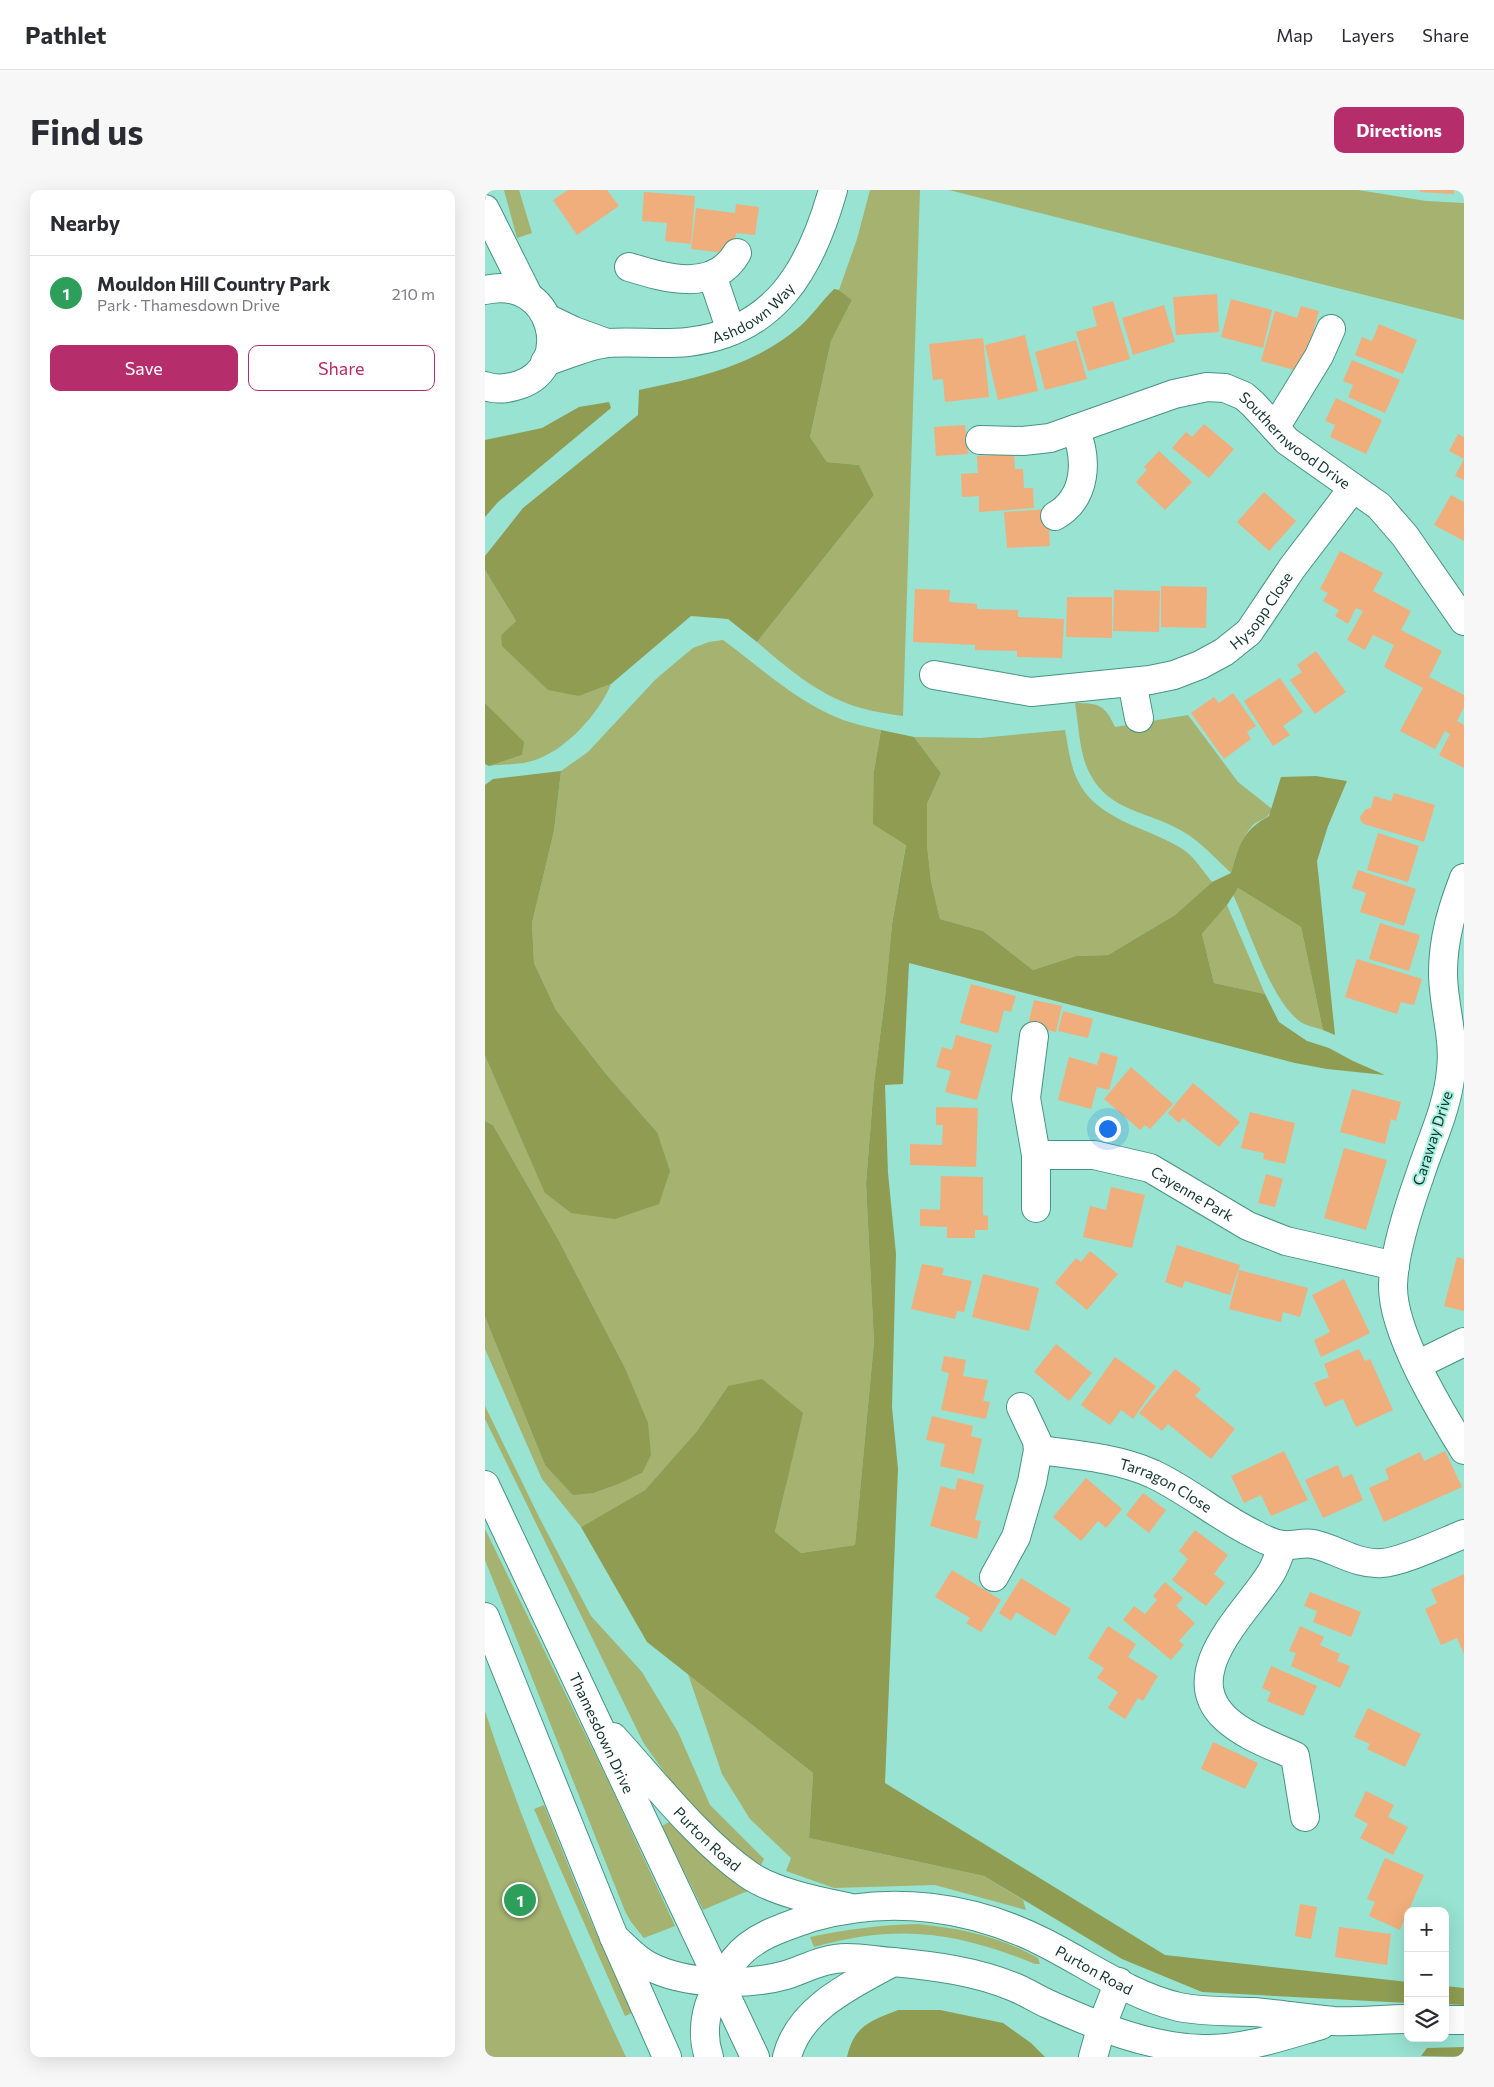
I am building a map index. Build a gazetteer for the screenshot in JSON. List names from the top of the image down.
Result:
{
  "streets": {
    "street": [
      "Ashdown Way",
      "Southernwood Drive",
      "Hysopp Close",
      "Caraway Drive",
      "Cayenne Park",
      "Tarragon Close",
      "Thamesdown Drive",
      "Purton Road"
    ]
  },
  "crossings": [
    ["Southernwood Drive", "Hysopp Close"],
    ["Caraway Drive", "Cayenne Park"],
    ["Thamesdown Drive", "Purton Road"]
  ],
  "page": {
    "header": "Pathlet",
    "nav": ["Map", "Layers", "Share"],
    "buttons": [
      "Directions",
      ["Save", "Share"]
    ],
    "title": "Find us",
    "heading": "Nearby",
    "list": [
      {
        "mark": "1",
        "name": "Mouldon Hill Country Park",
        "note": "Park · Thamesdown Drive",
        "value": "210 m"
      }
    ],
    "pins": "1",
    "map_buttons": ["+", "−"]
  }
}
